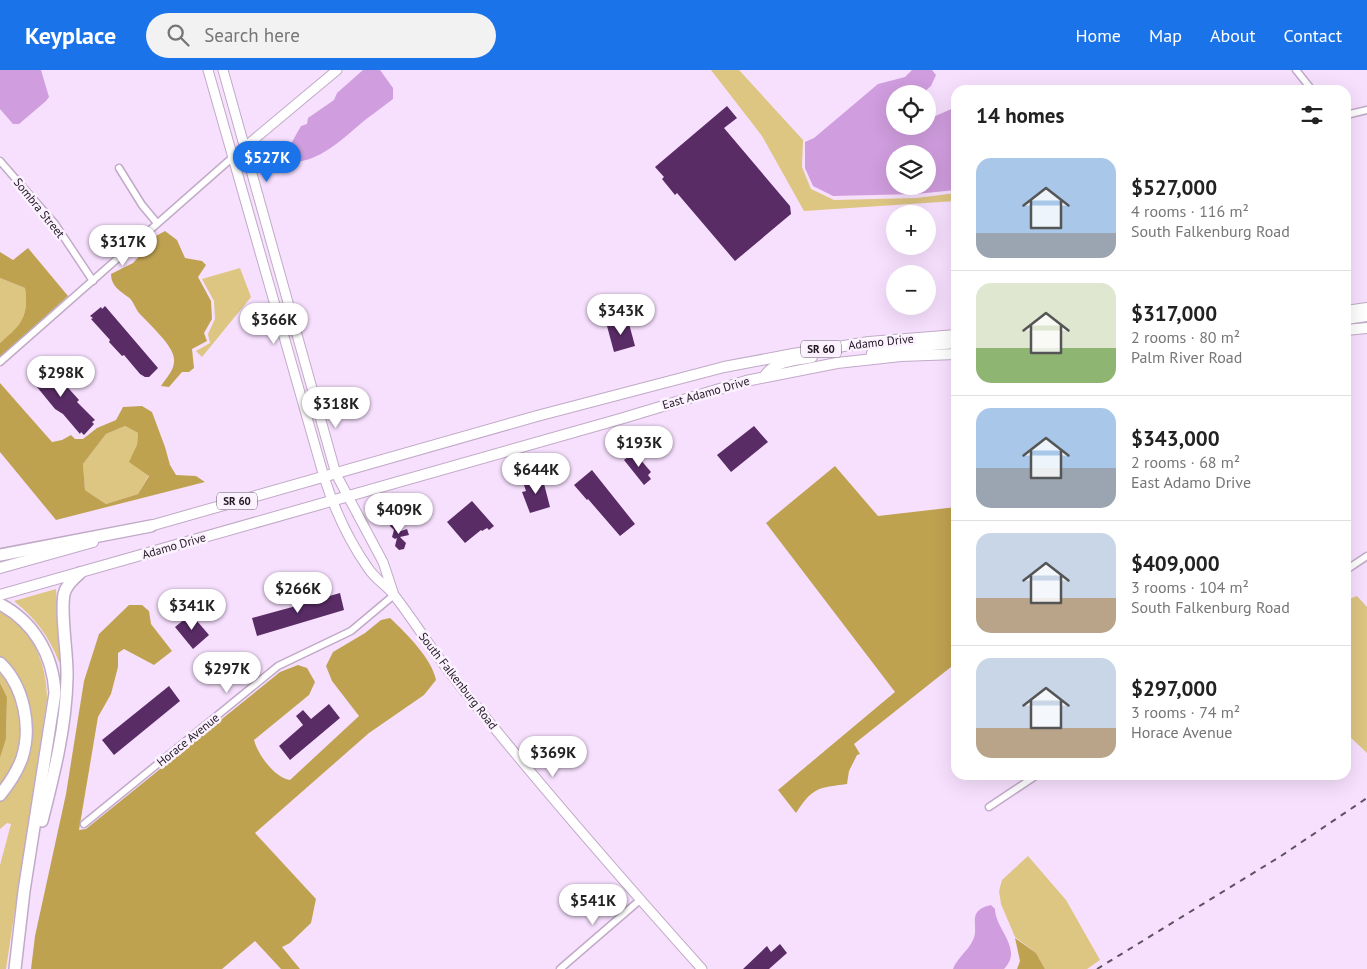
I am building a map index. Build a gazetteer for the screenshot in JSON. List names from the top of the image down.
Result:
{
  "streets": {
    "main road": ["Adamo Drive", "SR 60", "East Adamo Drive"],
    "street": ["Sombra Street", "South Falkenburg Road", "Horace Avenue"]
  },
  "crossings": [
    ["Adamo Drive", "East Adamo Drive"],
    ["Adamo Drive", "South Falkenburg Road"],
    ["East Adamo Drive", "South Falkenburg Road"],
    ["South Falkenburg Road", "Horace Avenue"]
  ],
  "page": {
    "header": "Keyplace",
    "search": "Search here",
    "nav": [
      "Home",
      "Map",
      "About",
      "Contact"
    ],
    "map_buttons": ["+", "−"],
    "heading": "14 homes",
    "price": [
      "$527K",
      "$317K",
      "$343K",
      "$366K",
      "$298K",
      "$318K",
      "$193K",
      "$644K",
      "$409K",
      "$266K",
      "$341K",
      "$297K",
      "$369K",
      "$541K"
    ],
    "list": [
      {
        "name": "$527,000",
        "note": "4 rooms · 116 m² · South Falkenburg Road"
      },
      {
        "name": "$317,000",
        "note": "2 rooms · 80 m² · Palm River Road"
      },
      {
        "name": "$343,000",
        "note": "2 rooms · 68 m² · East Adamo Drive"
      },
      {
        "name": "$409,000",
        "note": "3 rooms · 104 m² · South Falkenburg Road"
      },
      {
        "name": "$297,000",
        "note": "3 rooms · 74 m² · Horace Avenue"
      }
    ]
  }
}
